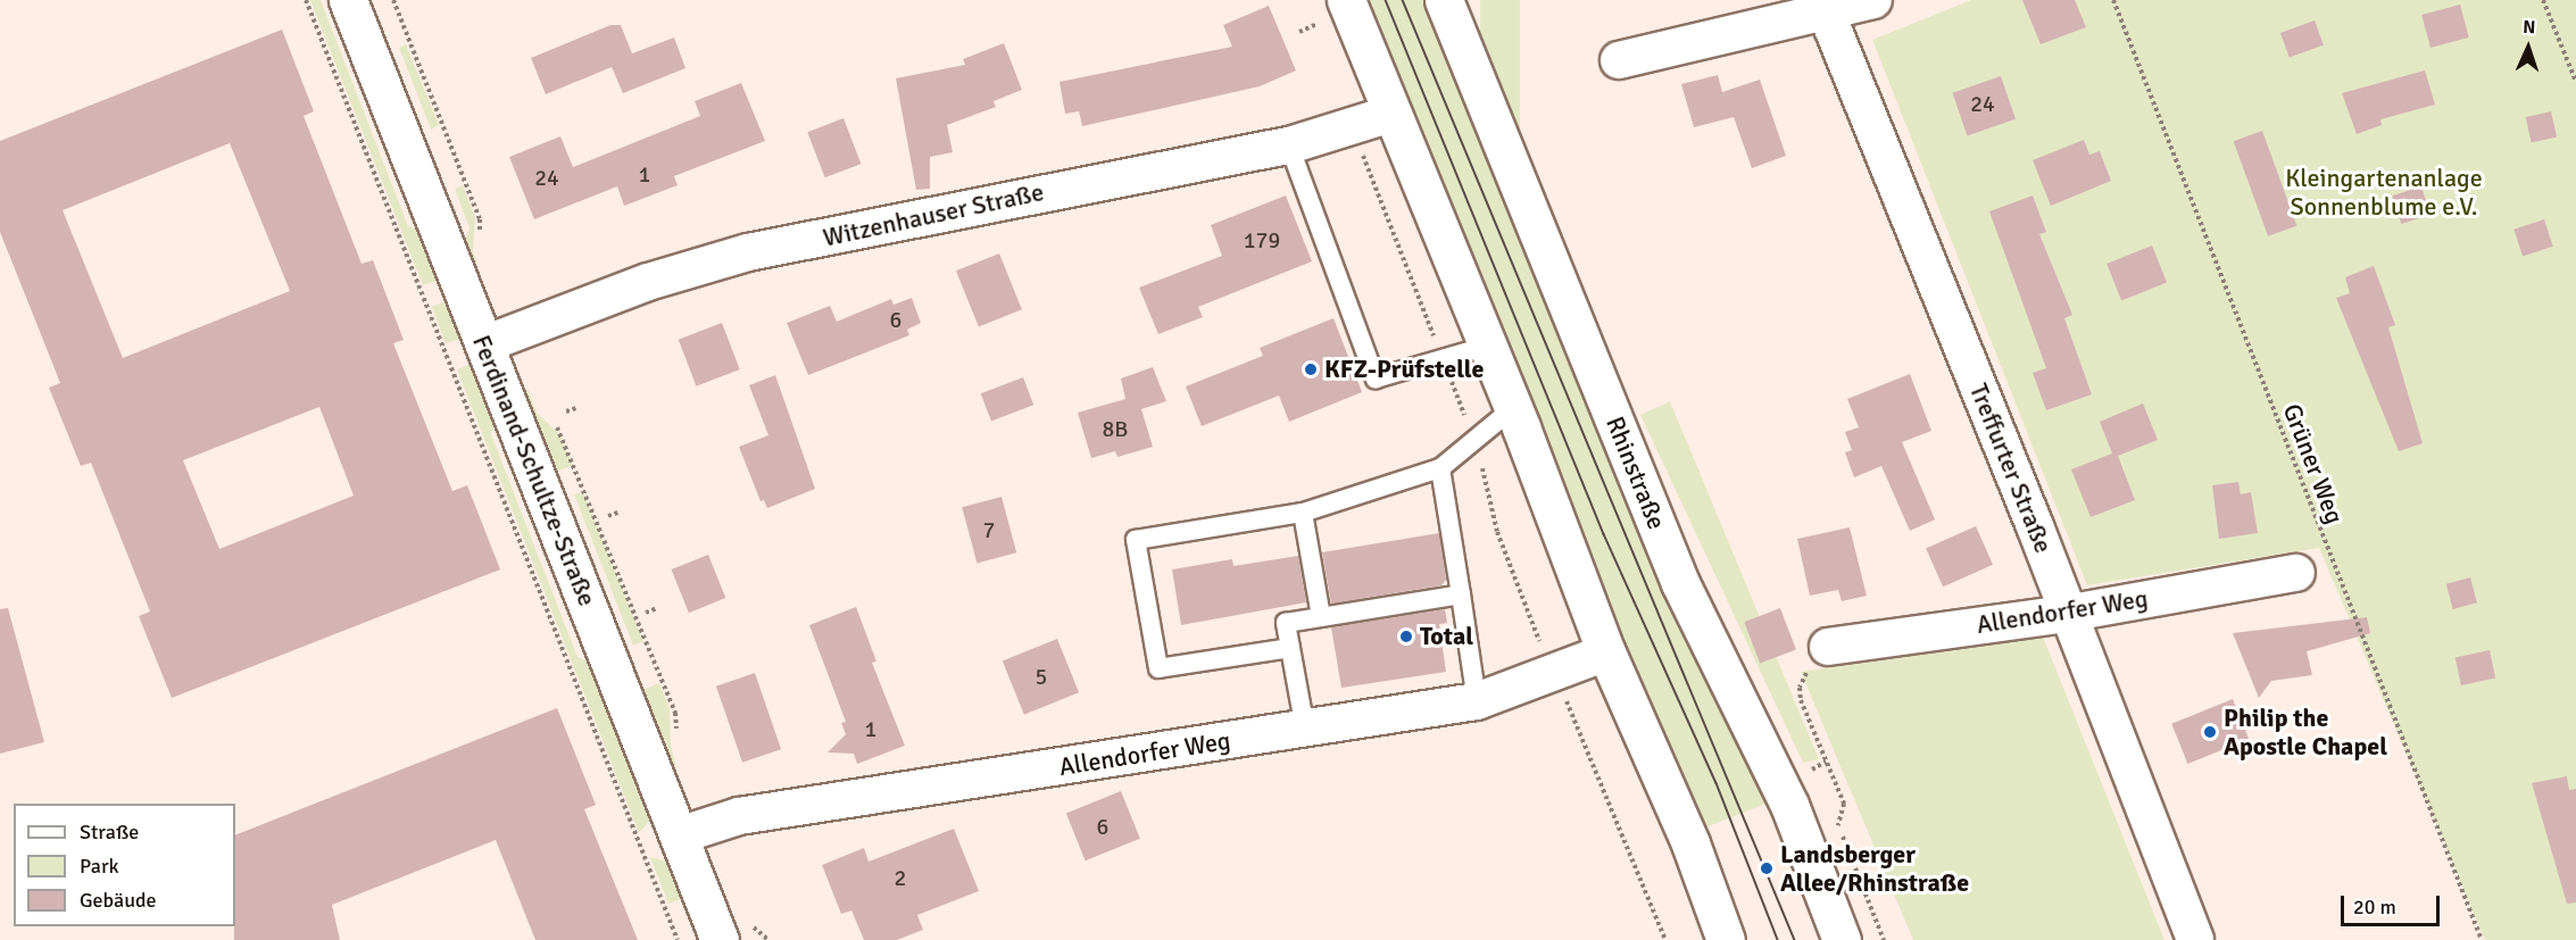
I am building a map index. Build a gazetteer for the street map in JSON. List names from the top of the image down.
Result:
{
  "streets": {
    "main road": ["Ferdinand-Schultze-Straße", "Rhinstraße"],
    "street": ["Witzenhauser Straße", "Treffurter Straße", "Allendorfer Weg"],
    "path": ["Grüner Weg"]
  },
  "crossings": [
    ["Witzenhauser Straße", "Ferdinand-Schultze-Straße"],
    ["Treffurter Straße", "Allendorfer Weg"],
    ["Ferdinand-Schultze-Straße", "Allendorfer Weg"]
  ],
  "parks": ["Kleingartenanlage Sonnenblume e.V."],
  "places": [
    "KFZ-Prüfstelle",
    "Total",
    "Philip the Apostle Chapel",
    "Landsberger Allee/Rhinstraße"
  ],
  "house_numbers": [
    "24",
    "1",
    "24",
    "179",
    "6",
    "8B",
    "7",
    "5",
    "1",
    "6",
    "2"
  ],
  "legend": ["Straße", "Park", "Gebäude"],
  "scale_bar": "20 m",
  "north": "top"
}
